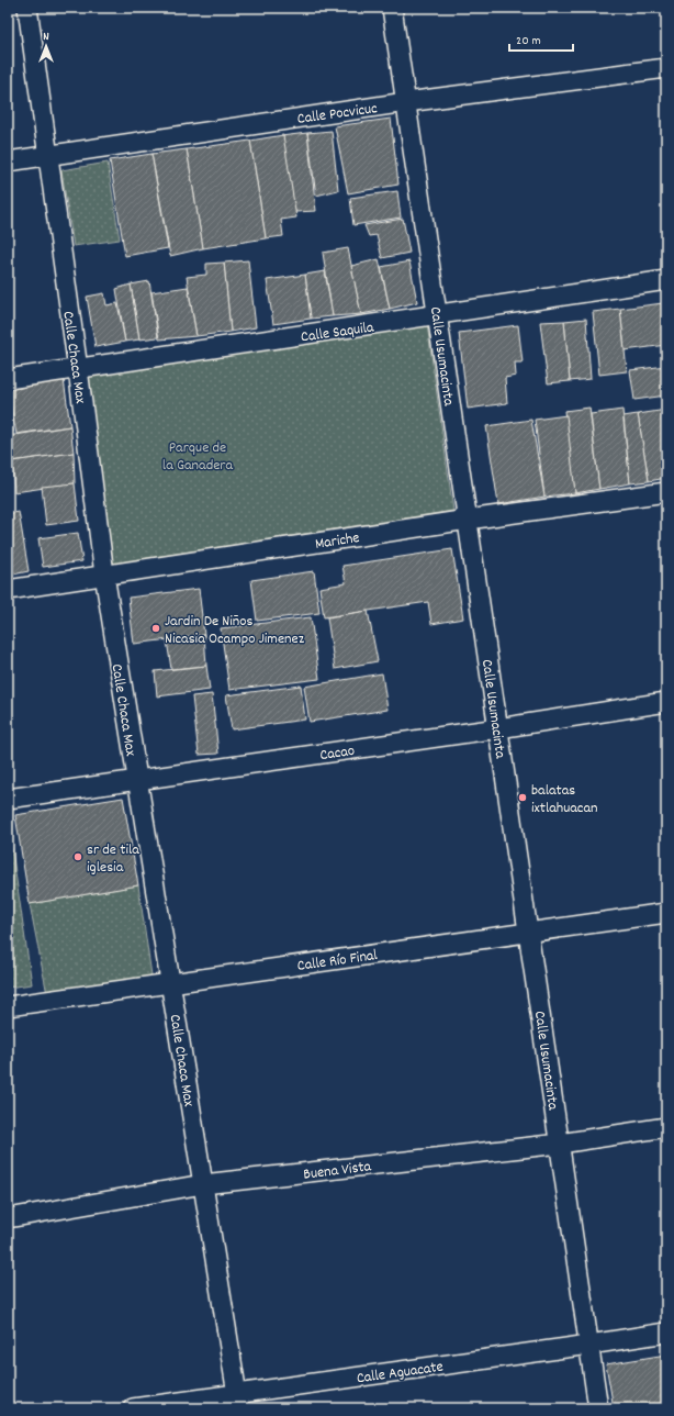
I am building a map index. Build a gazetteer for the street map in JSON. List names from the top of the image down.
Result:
{
  "streets": {
    "street": [
      "Calle Pocvicuc",
      "Calle Saquila",
      "Calle Usumacinta",
      "Calle Chaca Max",
      "Mariche",
      "Cacao",
      "Calle Río Final",
      "Buena Vista",
      "Calle Aguacate"
    ]
  },
  "crossings": [
    ["Calle Pocvicuc", "Calle Usumacinta"],
    ["Calle Pocvicuc", "Calle Chaca Max"],
    ["Calle Saquila", "Calle Usumacinta"],
    ["Calle Saquila", "Calle Chaca Max"],
    ["Calle Usumacinta", "Mariche"],
    ["Calle Usumacinta", "Cacao"],
    ["Calle Usumacinta", "Calle Río Final"],
    ["Calle Usumacinta", "Buena Vista"],
    ["Calle Usumacinta", "Calle Aguacate"],
    ["Calle Chaca Max", "Mariche"],
    ["Calle Chaca Max", "Cacao"],
    ["Calle Chaca Max", "Calle Río Final"],
    ["Calle Chaca Max", "Buena Vista"],
    ["Calle Chaca Max", "Calle Aguacate"]
  ],
  "parks": ["Parque de la Ganadera"],
  "places": ["Jardin De Niños Nicasia Ocampo Jimenez", "balatas ixtlahuacan", "sr de tila iglesia"],
  "scale_bar": "20 m",
  "north": "top"
}
